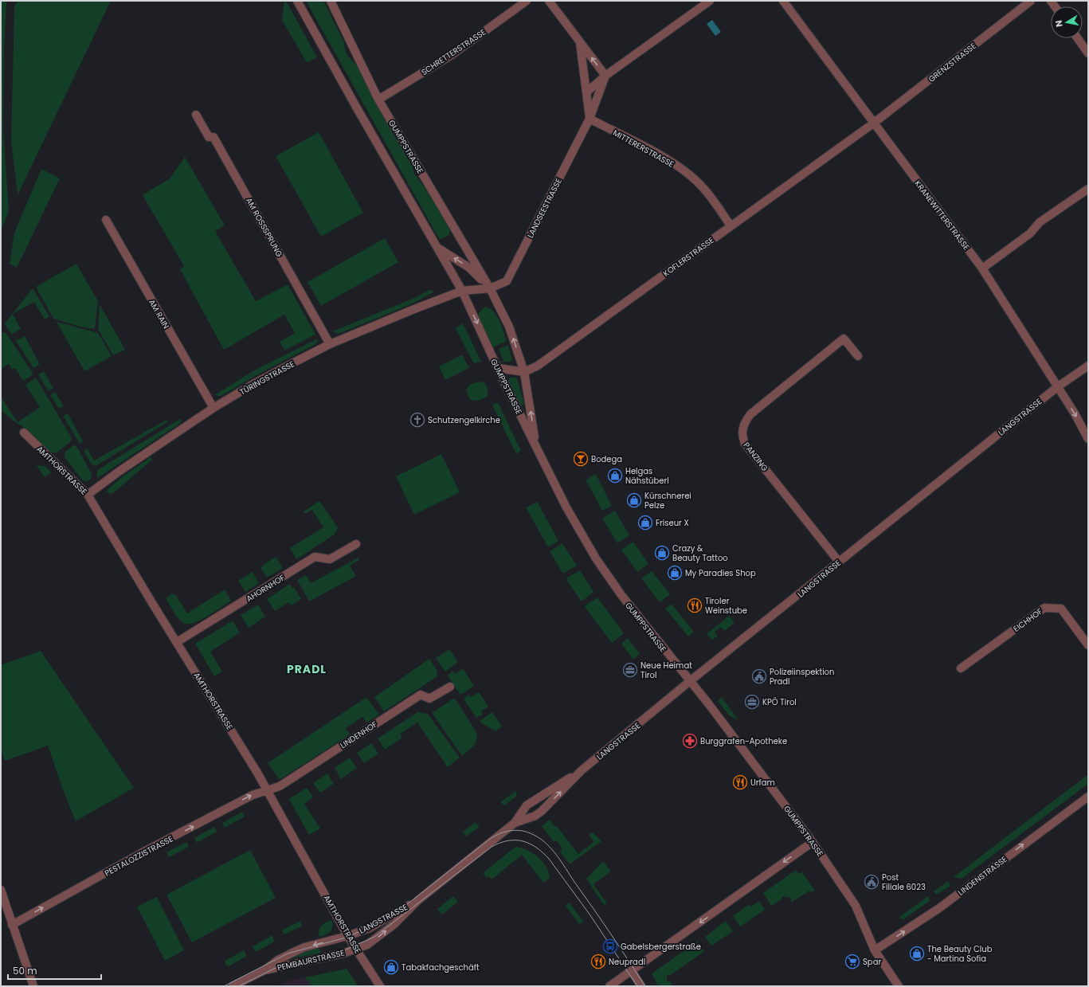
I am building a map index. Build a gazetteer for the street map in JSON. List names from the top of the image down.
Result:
{
  "streets": {
    "street": [
      "SCHRETTERSTRASSE",
      "GRENZSTRASSE",
      "GUMPPSTRASSE",
      "MITTERERSTRASSE",
      "LANDSEESTRASSE",
      "KRANEWITTERSTRASSE",
      "AM ROSSSPRUNG",
      "KOFLERSTRASSE",
      "AM RAIN",
      "TÜRINGSTRASSE",
      "LANGSTRASSE",
      "PANZING",
      "AMTHORSTRASSE",
      "AHORNHOF",
      "EICHHOF",
      "LINDENHOF",
      "PESTALOZZISTRASSE",
      "LINDENSTRASSE",
      "PEMBAURSTRASSE"
    ]
  },
  "crossings": [
    ["SCHRETTERSTRASSE", "GUMPPSTRASSE"],
    ["GRENZSTRASSE", "KRANEWITTERSTRASSE"],
    ["GRENZSTRASSE", "KOFLERSTRASSE"],
    ["GUMPPSTRASSE", "LANDSEESTRASSE"],
    ["GUMPPSTRASSE", "KOFLERSTRASSE"],
    ["GUMPPSTRASSE", "TÜRINGSTRASSE"],
    ["GUMPPSTRASSE", "LANGSTRASSE"],
    ["GUMPPSTRASSE", "LINDENSTRASSE"],
    ["MITTERERSTRASSE", "LANDSEESTRASSE"],
    ["MITTERERSTRASSE", "KOFLERSTRASSE"],
    ["KRANEWITTERSTRASSE", "KOFLERSTRASSE"],
    ["KRANEWITTERSTRASSE", "LANGSTRASSE"],
    ["AM ROSSSPRUNG", "TÜRINGSTRASSE"],
    ["AM RAIN", "TÜRINGSTRASSE"],
    ["TÜRINGSTRASSE", "AMTHORSTRASSE"],
    ["LANGSTRASSE", "PANZING"],
    ["LANGSTRASSE", "AMTHORSTRASSE"],
    ["LANGSTRASSE", "PEMBAURSTRASSE"],
    ["AMTHORSTRASSE", "AHORNHOF"],
    ["AMTHORSTRASSE", "LINDENHOF"],
    ["AMTHORSTRASSE", "PESTALOZZISTRASSE"],
    ["AMTHORSTRASSE", "PEMBAURSTRASSE"],
    ["LINDENHOF", "PESTALOZZISTRASSE"]
  ],
  "one_way": ["PESTALOZZISTRASSE", "LINDENSTRASSE"],
  "districts": ["PRADL"],
  "places": {
    "church": ["Schutzengelkirche"],
    "bar": ["Bodega"],
    "shop": [
      "Helgas Nähstüberl",
      "Kürschnerei Pelze",
      "Friseur X",
      "Crazy & Beauty Tattoo",
      "My Paradies Shop",
      "The Beauty Club - Martina Sofia",
      "Tabakfachgeschäft"
    ],
    "restaurant": ["Tiroler Weinstube", "Urfam", "Neupradl"],
    "office": ["Neue Heimat Tirol", "KPÖ Tirol"],
    "public building": ["Polizeiinspektion Pradl", "Post Filiale 6023"],
    "pharmacy": ["Burggrafen-Apotheke"],
    "bus stop": ["Gabelsbergerstraße"],
    "supermarket": ["Spar"]
  },
  "scale_bar": "50 m",
  "north": "left"
}
